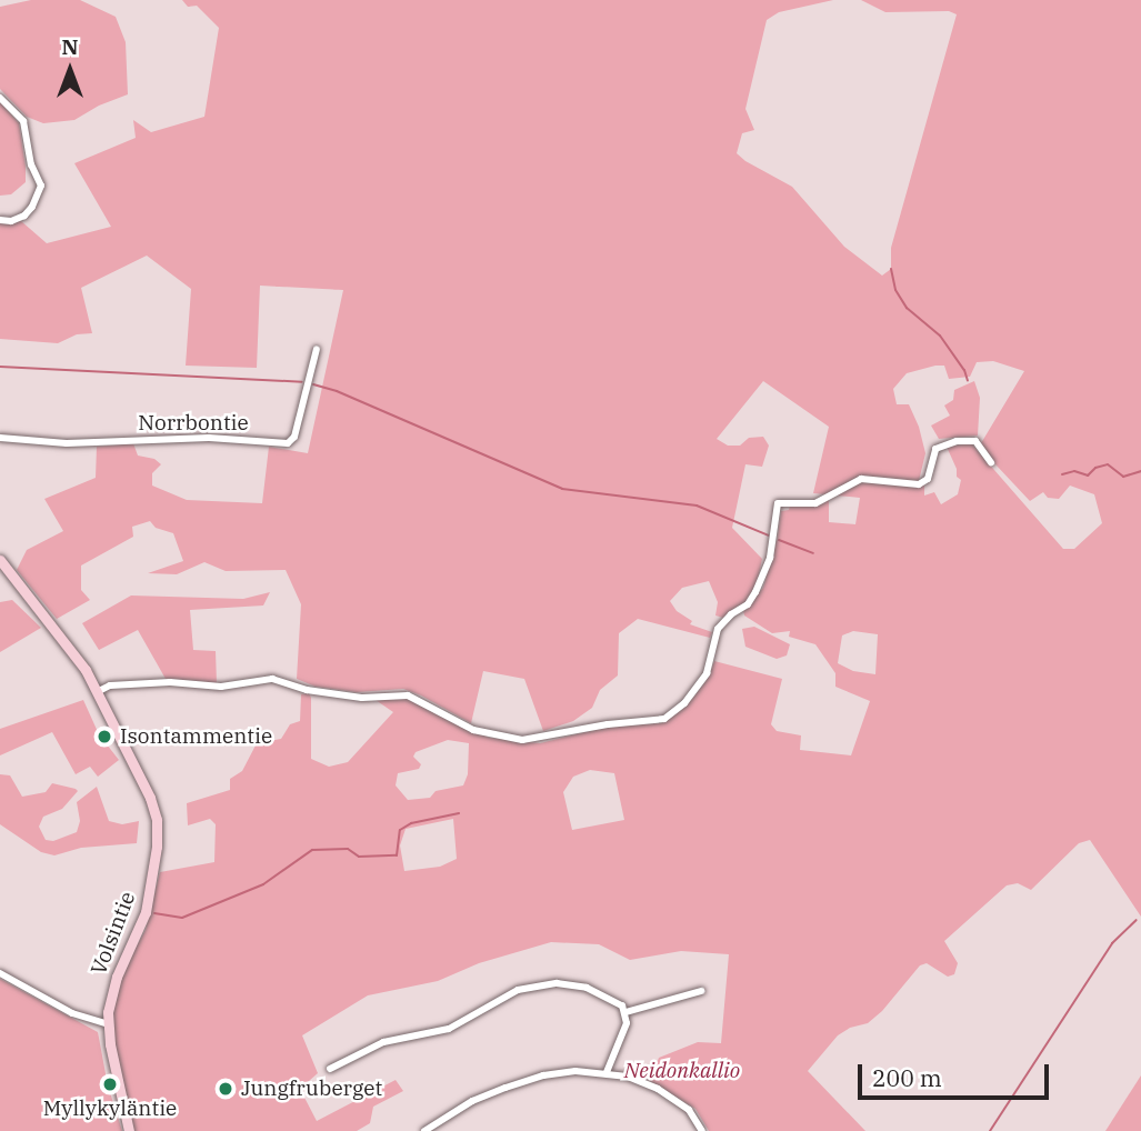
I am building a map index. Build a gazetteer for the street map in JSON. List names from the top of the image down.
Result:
{
  "streets": {
    "street": ["Norrbontie", "Volsintie"]
  },
  "parks": ["Neidonkallio"],
  "places": ["Isontammentie", "Myllykyläntie", "Jungfruberget"],
  "scale_bar": "200 m",
  "north": "top"
}
